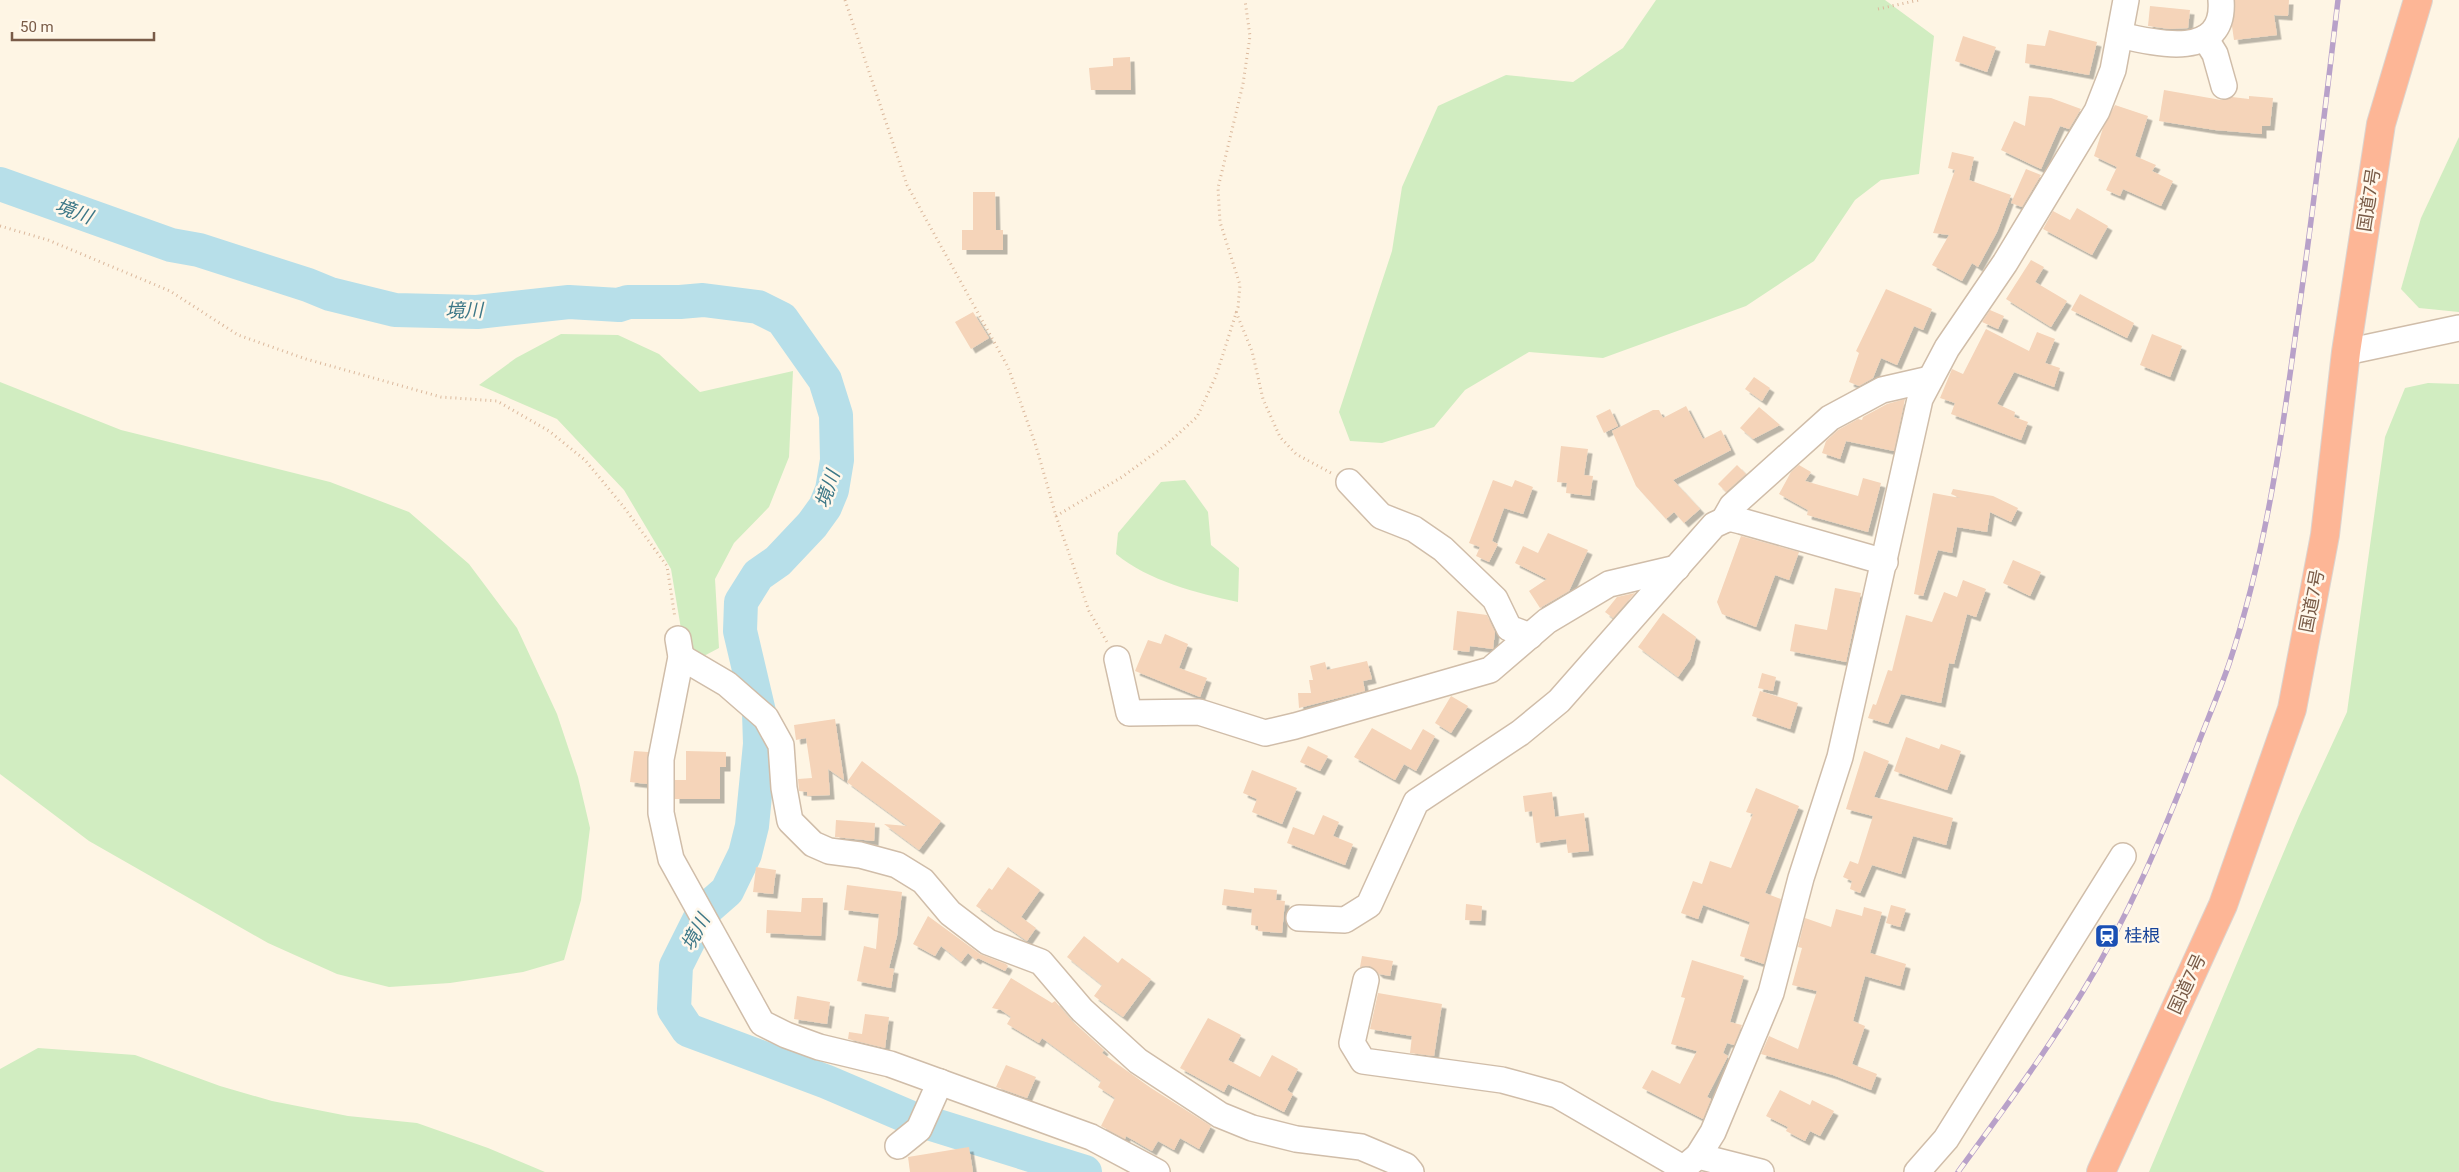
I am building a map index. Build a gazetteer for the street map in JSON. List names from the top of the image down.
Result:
{
  "streets": {
    "highway": ["国道7号"]
  },
  "water": ["境川"],
  "places": {
    "station": ["桂根"]
  },
  "scale_bar": "50 m"
}
